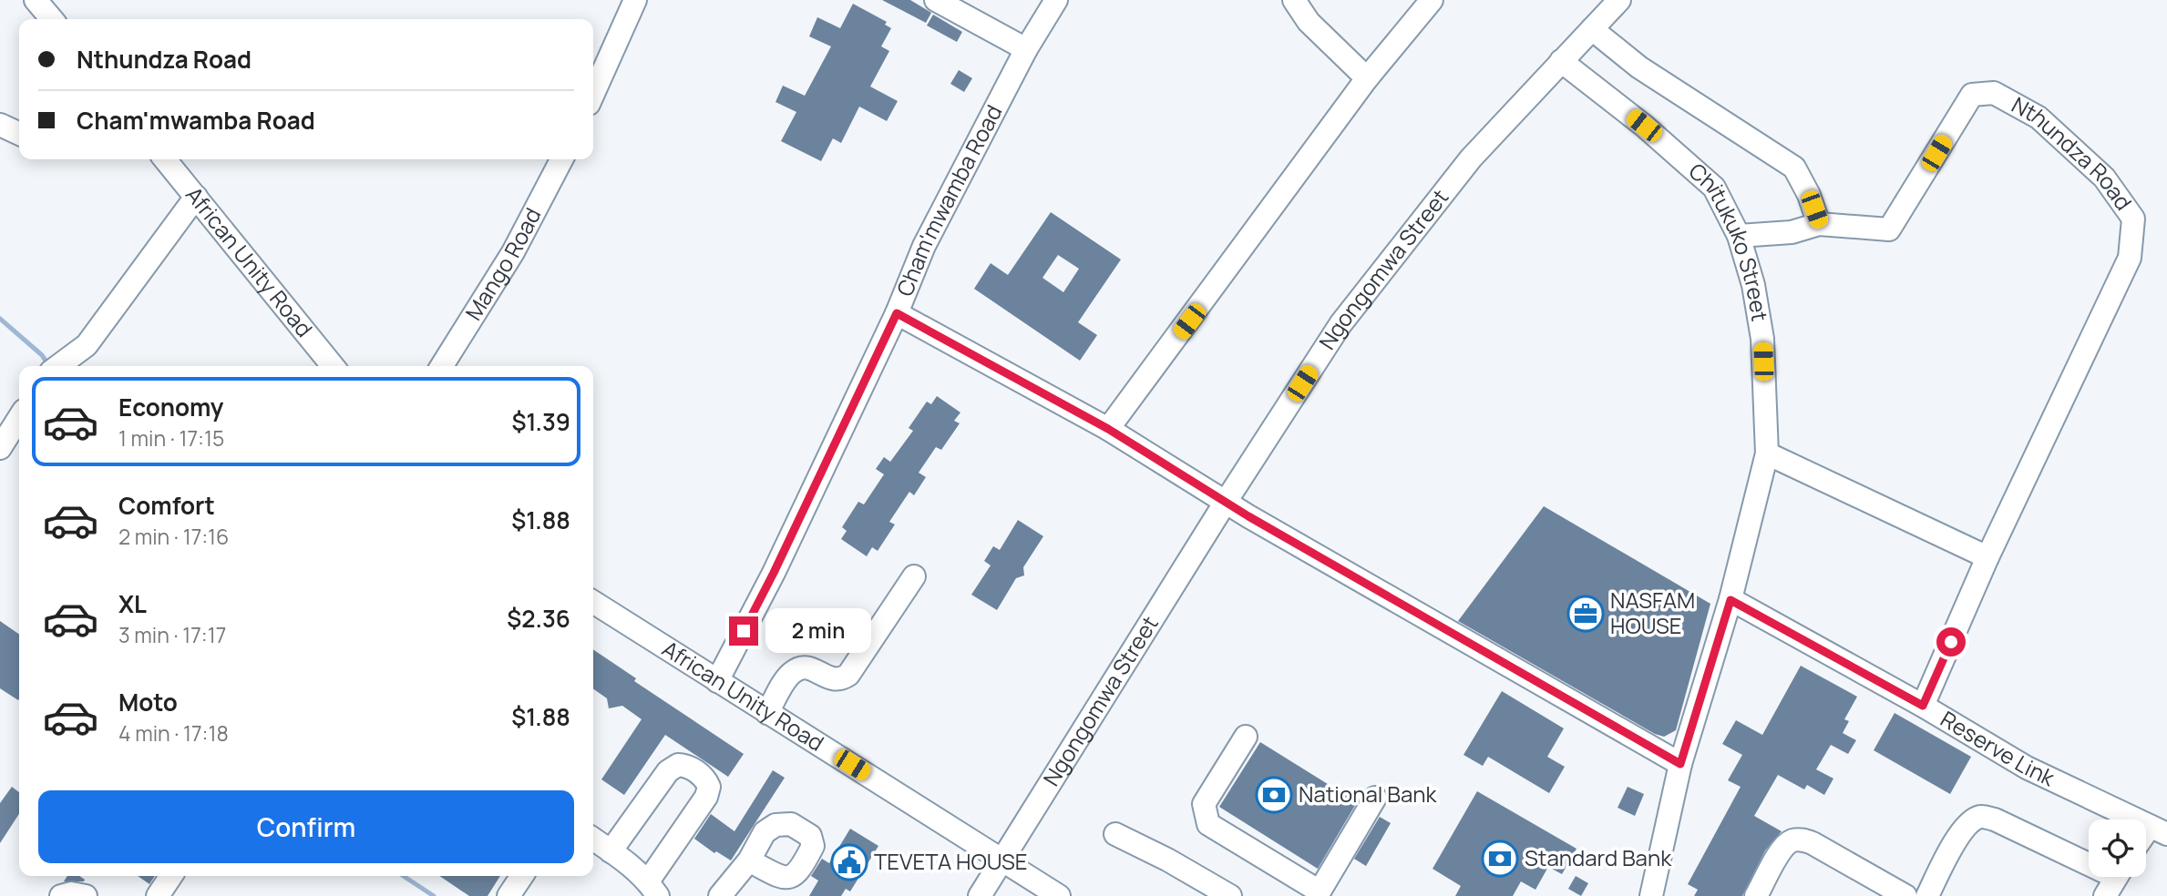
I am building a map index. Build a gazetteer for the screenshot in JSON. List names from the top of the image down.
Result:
{
  "streets": {
    "street": [
      "Nthundza Road",
      "Cham'mwamba Road",
      "Chitukuko Street",
      "African Unity Road",
      "Mango Road",
      "Ngongomwa Street",
      "Reserve Link"
    ]
  },
  "crossings": [
    ["Nthundza Road", "Chitukuko Street"],
    ["Nthundza Road", "Reserve Link"],
    ["Cham'mwamba Road", "African Unity Road"],
    ["Chitukuko Street", "Ngongomwa Street"],
    ["Chitukuko Street", "Reserve Link"],
    ["African Unity Road", "Ngongomwa Street"]
  ],
  "places": {
    "office": ["NASFAM HOUSE"],
    "bank": ["National Bank", "Standard Bank"],
    "public building": ["TEVETA HOUSE"]
  },
  "page": {
    "banner": ["Nthundza Road", "Cham'mwamba Road"],
    "list": [
      {
        "name": "Economy",
        "note": "1 min · 17:15",
        "value": "$1.39"
      },
      {
        "name": "Comfort",
        "note": "2 min · 17:16",
        "value": "$1.88"
      },
      {
        "name": "XL",
        "note": "3 min · 17:17",
        "value": "$2.36"
      },
      {
        "name": "Moto",
        "note": "4 min · 17:18",
        "value": "$1.88"
      }
    ],
    "bubble": "2 min",
    "buttons": "Confirm"
  }
}
